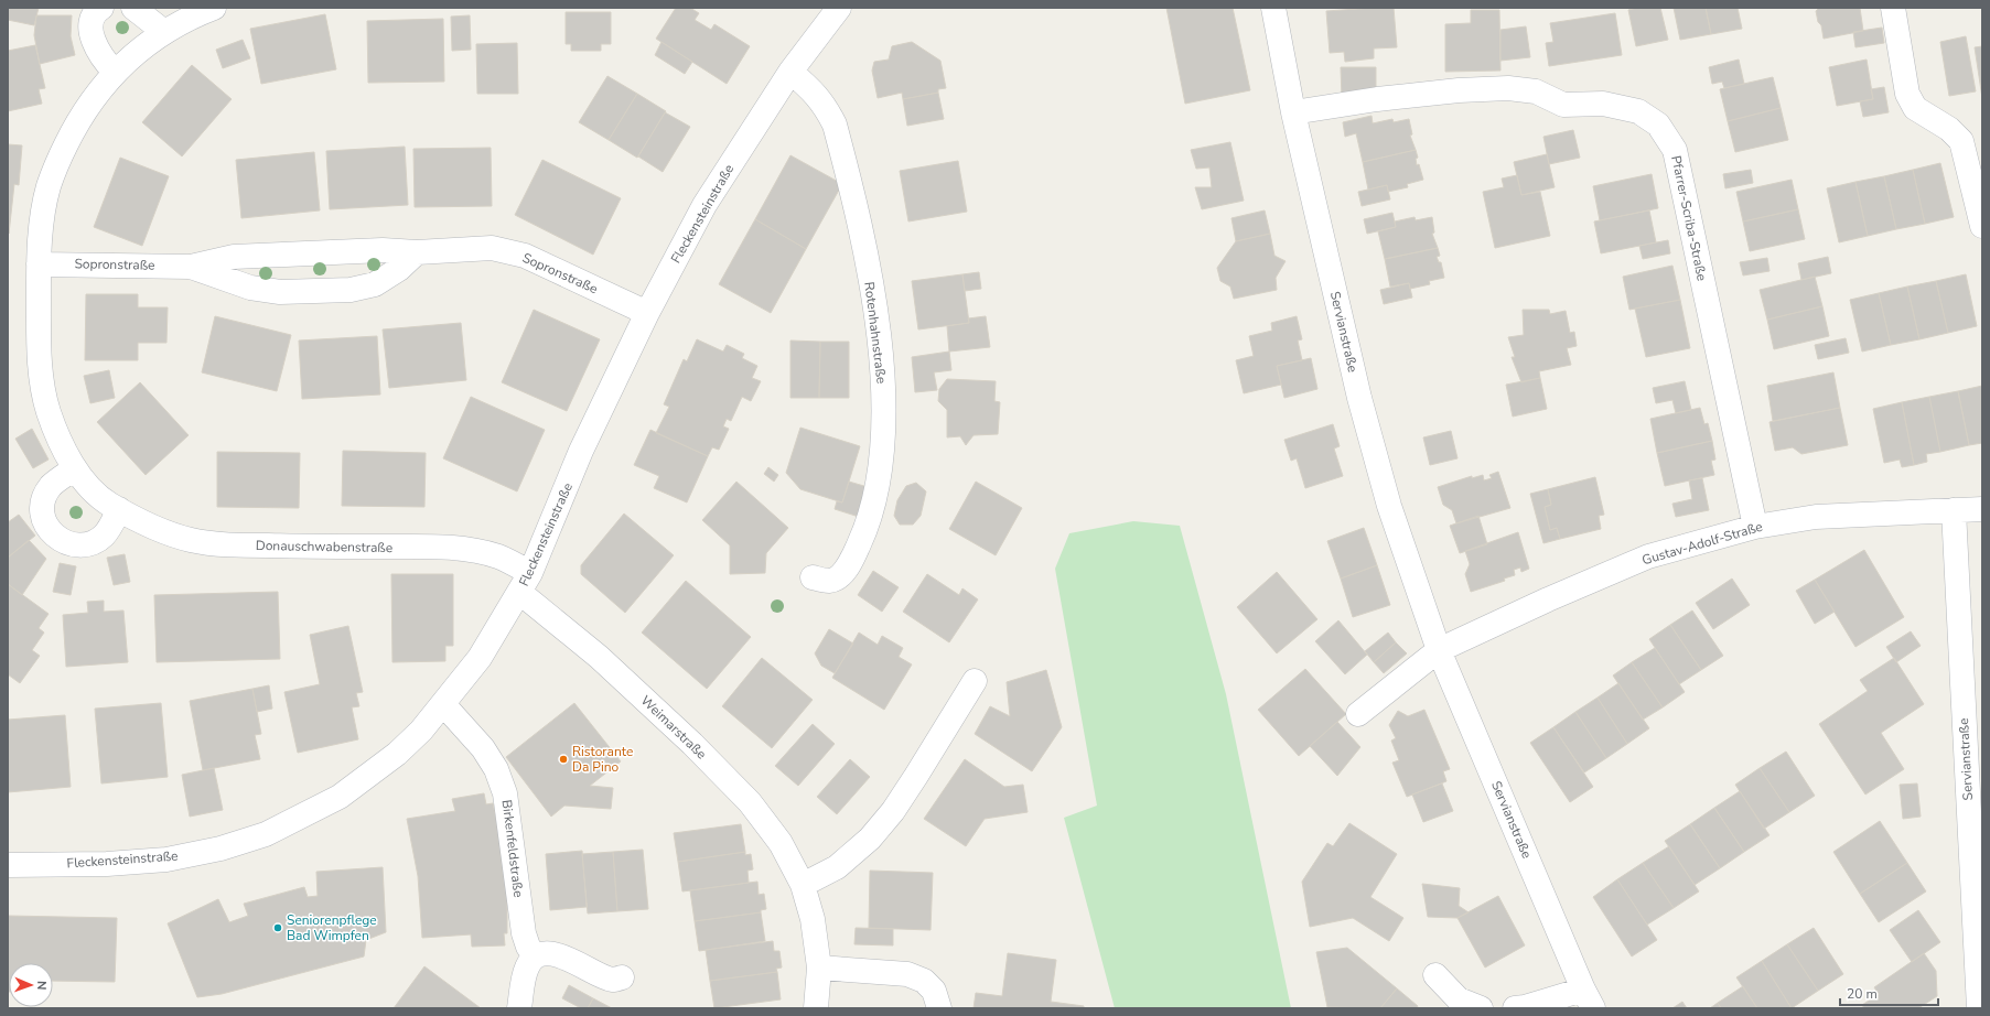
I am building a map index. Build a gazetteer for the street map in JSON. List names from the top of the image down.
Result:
{
  "streets": {
    "street": [
      "Fleckensteinstraße",
      "Pfarrer-Scriba-Straße",
      "Sopronstraße",
      "Servianstraße",
      "Rotenhahnstraße",
      "Gustav-Adolf-Straße",
      "Donauschwabenstraße",
      "Weimarstraße",
      "Birkenfeldstraße"
    ]
  },
  "crossings": [
    ["Fleckensteinstraße", "Sopronstraße"],
    ["Fleckensteinstraße", "Rotenhahnstraße"],
    ["Fleckensteinstraße", "Donauschwabenstraße"],
    ["Fleckensteinstraße", "Weimarstraße"],
    ["Fleckensteinstraße", "Birkenfeldstraße"],
    ["Pfarrer-Scriba-Straße", "Servianstraße"],
    ["Pfarrer-Scriba-Straße", "Gustav-Adolf-Straße"],
    ["Sopronstraße", "Donauschwabenstraße"],
    ["Servianstraße", "Gustav-Adolf-Straße"],
    ["Donauschwabenstraße", "Weimarstraße"]
  ],
  "places": ["Ristorante Da Pino", "Seniorenpflege Bad Wimpfen"],
  "scale_bar": "20 m",
  "north": "right"
}
